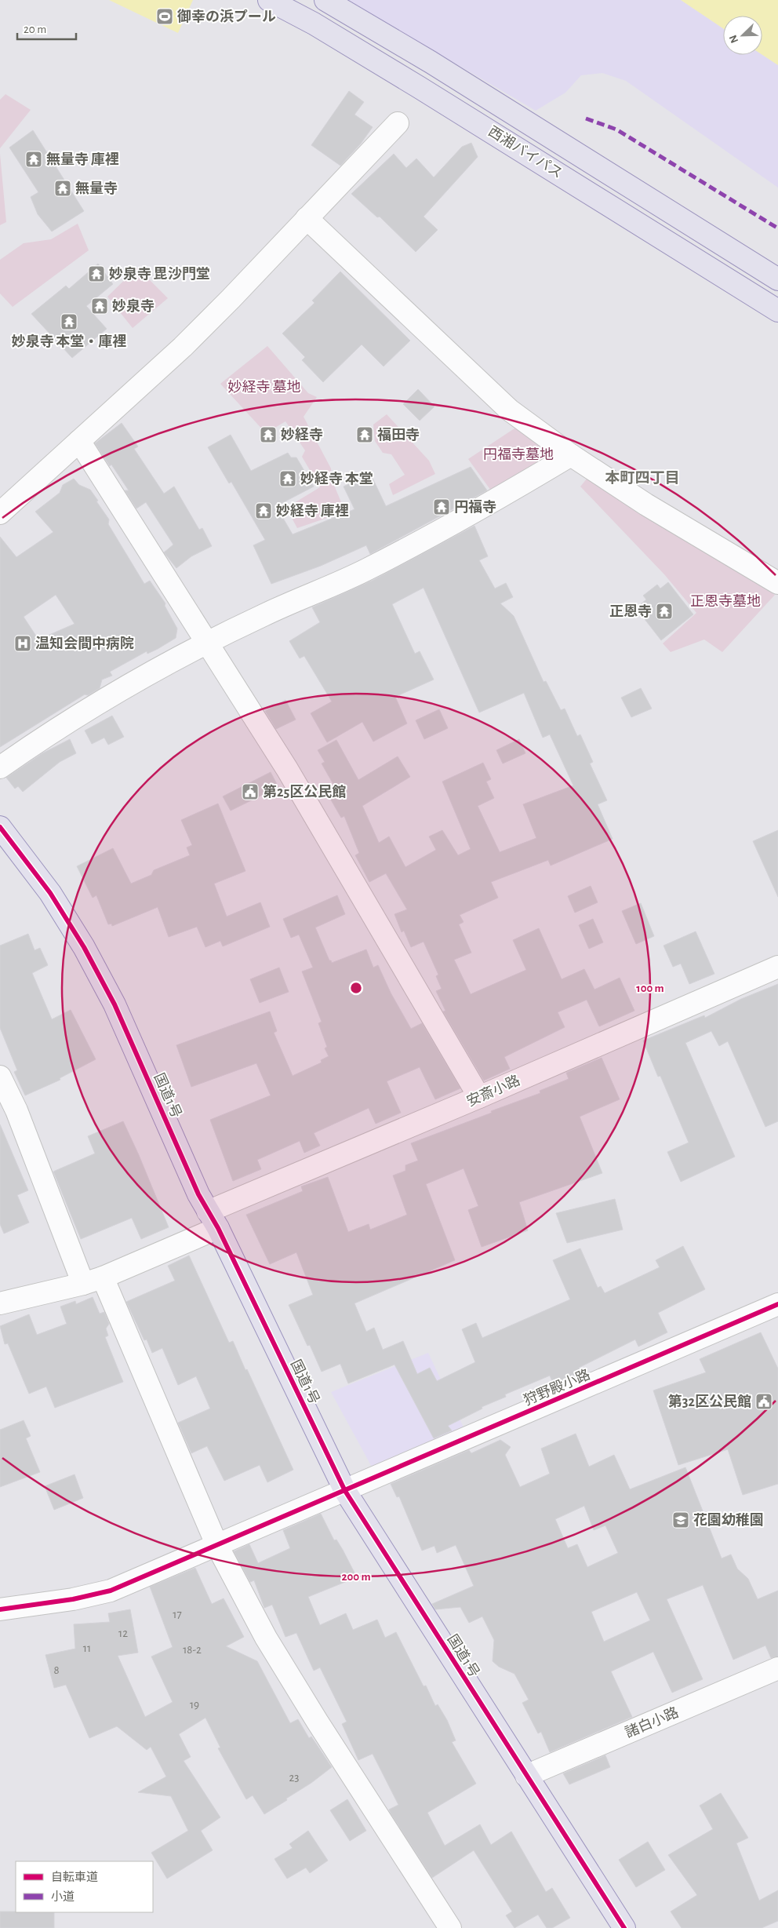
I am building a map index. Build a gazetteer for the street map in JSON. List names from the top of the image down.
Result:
{
  "streets": {
    "highway": ["西湘バイパス", "国道1号"],
    "street": ["安斎小路", "狩野殿小路", "諸白小路"]
  },
  "crossings": [
    ["安斎小路", "国道1号"],
    ["国道1号", "狩野殿小路"],
    ["国道1号", "諸白小路"]
  ],
  "districts": ["本町四丁目"],
  "parks": ["妙経寺 墓地", "円福寺墓地", "正恩寺墓地"],
  "places": {
    "sports": ["御幸の浜プール"],
    "temple": [
      "無量寺 庫裡",
      "無量寺",
      "妙泉寺 毘沙門堂",
      "妙泉寺",
      "妙泉寺 本堂・庫裡",
      "妙経寺",
      "福田寺",
      "妙経寺 本堂",
      "円福寺",
      "妙経寺 庫裡",
      "正恩寺"
    ],
    "hospital": ["温知会間中病院"],
    "public building": ["第25区公民館", "第32区公民館"],
    "school or university": ["花園幼稚園"]
  },
  "house_numbers": [
    "17",
    "12",
    "11",
    "18-2",
    "8",
    "19",
    "23"
  ],
  "legend": ["自転車道", "小道"],
  "scale_bar": "20 m",
  "north": "bottom left",
  "rings": ["100 m", "200 m"]
}
